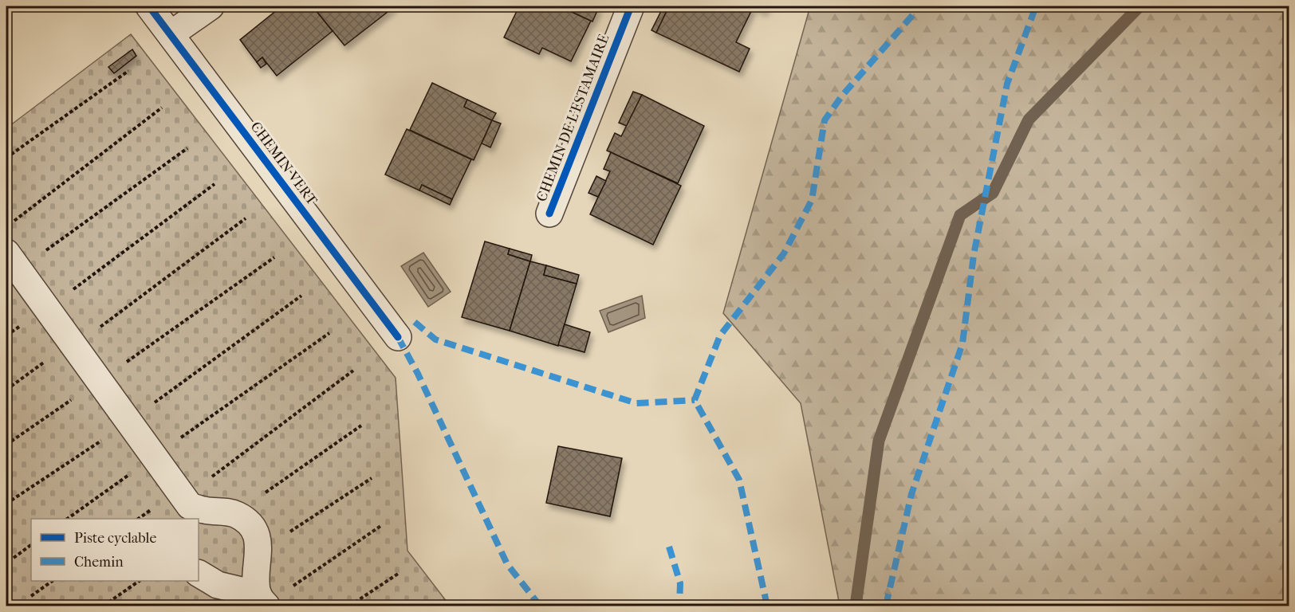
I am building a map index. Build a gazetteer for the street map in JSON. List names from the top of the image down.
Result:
{
  "streets": {
    "street": ["CHEMIN DE L'ESTAMAIRE", "CHEMIN VERT"]
  },
  "legend": ["Piste cyclable", "Chemin"]
}
